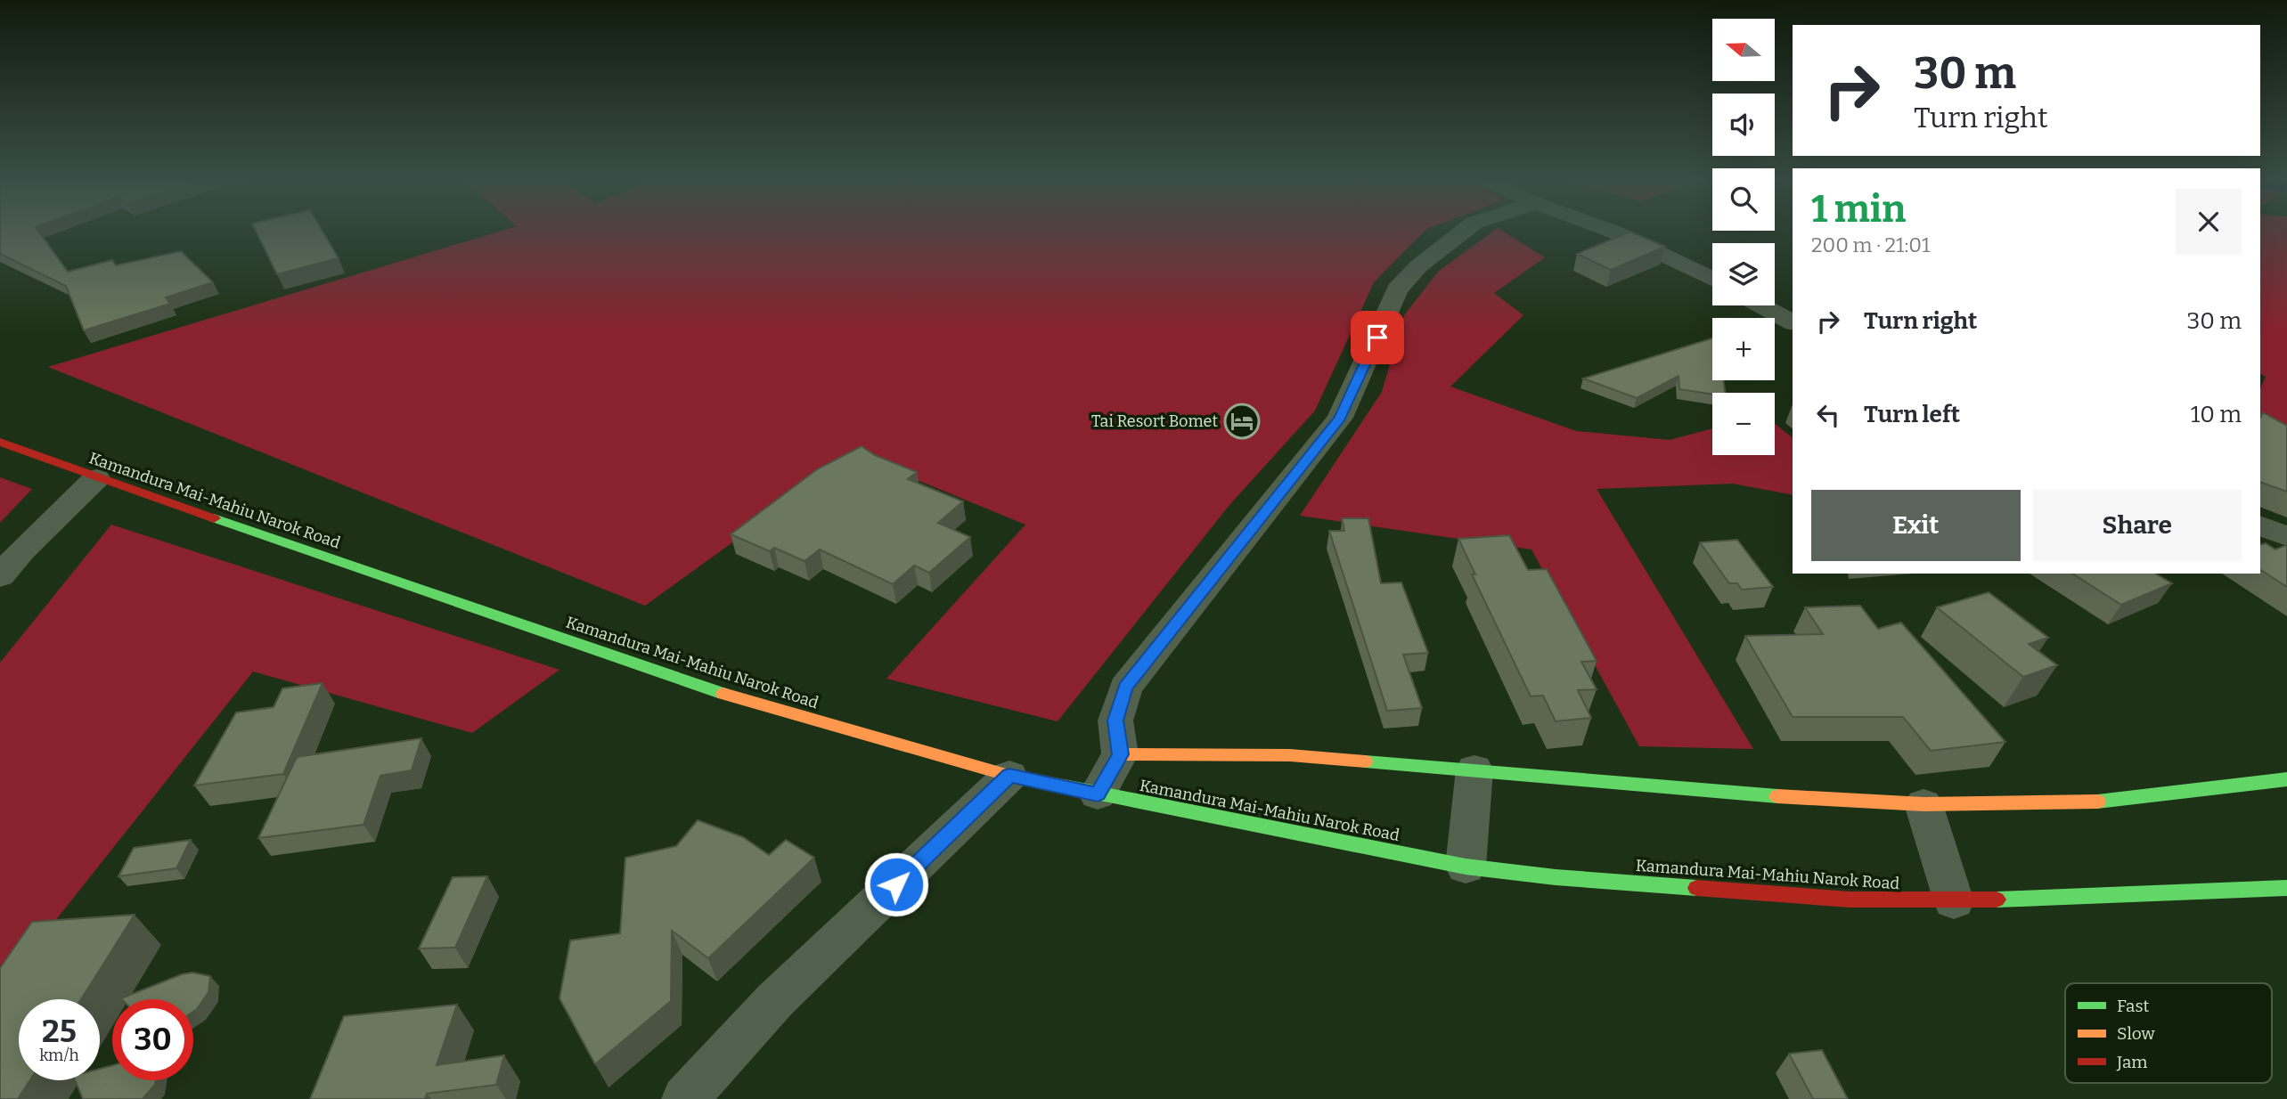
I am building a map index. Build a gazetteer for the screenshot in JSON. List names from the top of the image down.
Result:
{
  "streets": {
    "main road": ["Kamandura Mai-Mahiu Narok Road"]
  },
  "places": {
    "hotel": ["Tai Resort Bomet"]
  },
  "legend": ["Fast", "Slow", "Jam"],
  "north": "left",
  "page": {
    "map_buttons": ["+", "−"],
    "turn": ["30 m", "Turn right"],
    "heading": ["1 min", "200 m · 21:01"],
    "list": [
      {
        "name": "Turn right",
        "value": "30 m"
      },
      {
        "name": "Turn left",
        "value": "10 m"
      }
    ],
    "buttons": ["Exit", "Share"],
    "speed": "25 km/h",
    "limit": "30"
  }
}
